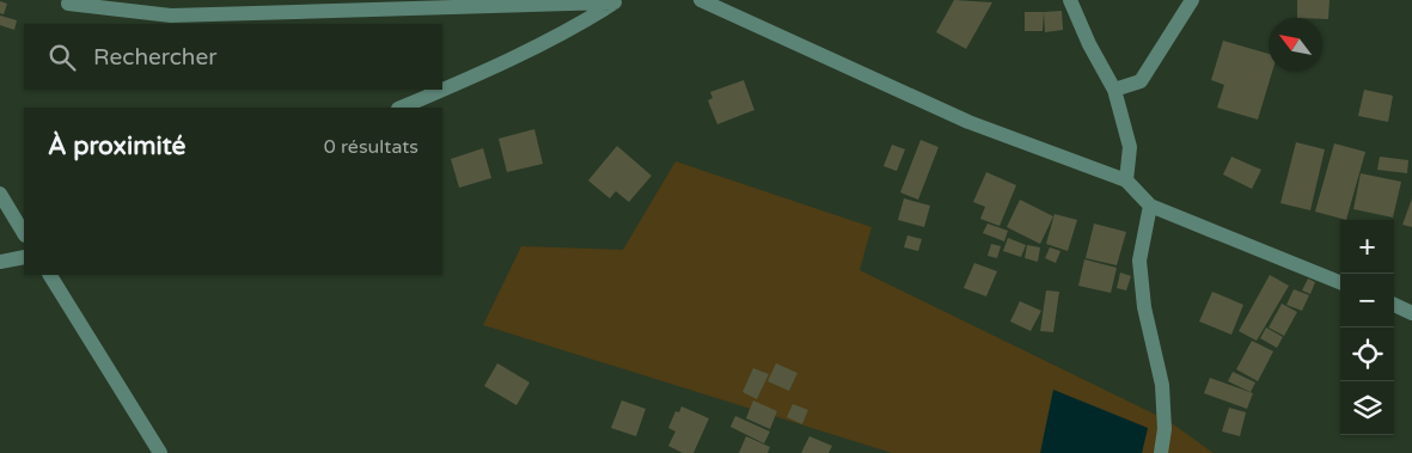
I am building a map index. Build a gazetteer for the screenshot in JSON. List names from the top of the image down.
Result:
{
  "north": "top left",
  "page": {
    "search": "Rechercher",
    "heading": ["À proximité", "0 résultats"],
    "map_buttons": ["+", "−"]
  }
}
